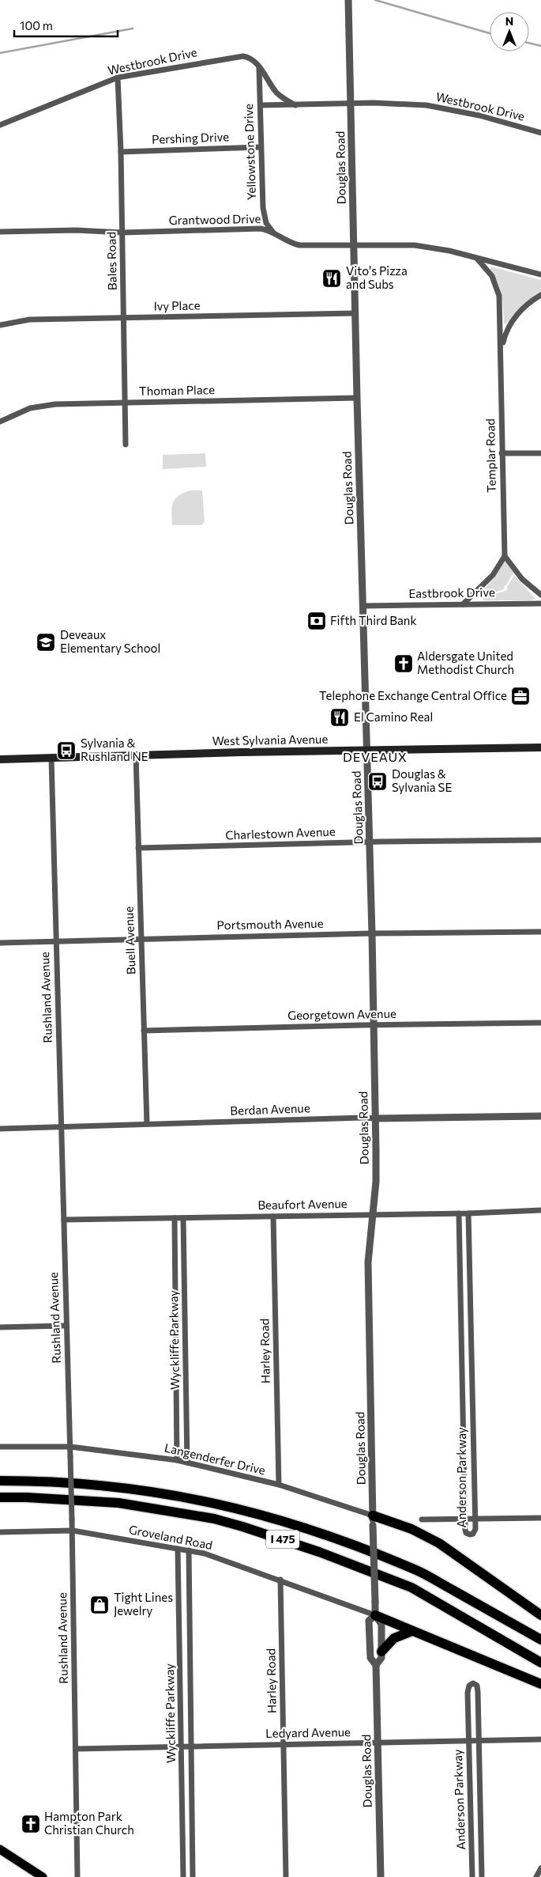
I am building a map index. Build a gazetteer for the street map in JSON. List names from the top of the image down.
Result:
{
  "streets": {
    "highway": ["I 475"],
    "main road": ["West Sylvania Avenue"],
    "street": [
      "Westbrook Drive",
      "Pershing Drive",
      "Yellowstone Drive",
      "Douglas Road",
      "Grantwood Drive",
      "Bales Road",
      "Ivy Place",
      "Thoman Place",
      "Templar Road",
      "Eastbrook Drive",
      "Charlestown Avenue",
      "Portsmouth Avenue",
      "Buell Avenue",
      "Rushland Avenue",
      "Georgetown Avenue",
      "Berdan Avenue",
      "Beaufort Avenue",
      "Wyckliffe Parkway",
      "Harley Road",
      "Langenderfer Drive",
      "Anderson Parkway",
      "Groveland Road",
      "Ledyard Avenue"
    ]
  },
  "crossings": [
    ["Westbrook Drive", "Yellowstone Drive"],
    ["Westbrook Drive", "Douglas Road"],
    ["Westbrook Drive", "Bales Road"],
    ["Pershing Drive", "Yellowstone Drive"],
    ["Pershing Drive", "Bales Road"],
    ["Yellowstone Drive", "Grantwood Drive"],
    ["Douglas Road", "Grantwood Drive"],
    ["Douglas Road", "Ivy Place"],
    ["Douglas Road", "Thoman Place"],
    ["Douglas Road", "Eastbrook Drive"],
    ["Douglas Road", "West Sylvania Avenue"],
    ["Douglas Road", "Charlestown Avenue"],
    ["Douglas Road", "Portsmouth Avenue"],
    ["Douglas Road", "Georgetown Avenue"],
    ["Douglas Road", "Berdan Avenue"],
    ["Douglas Road", "Beaufort Avenue"],
    ["Douglas Road", "Langenderfer Drive"],
    ["Douglas Road", "Groveland Road"],
    ["Douglas Road", "Ledyard Avenue"],
    ["Grantwood Drive", "Bales Road"],
    ["Grantwood Drive", "Templar Road"],
    ["Bales Road", "Ivy Place"],
    ["Bales Road", "Thoman Place"],
    ["West Sylvania Avenue", "Buell Avenue"],
    ["West Sylvania Avenue", "Rushland Avenue"],
    ["Charlestown Avenue", "Buell Avenue"],
    ["Portsmouth Avenue", "Buell Avenue"],
    ["Portsmouth Avenue", "Rushland Avenue"],
    ["Buell Avenue", "Georgetown Avenue"],
    ["Buell Avenue", "Berdan Avenue"],
    ["Rushland Avenue", "Berdan Avenue"],
    ["Rushland Avenue", "Beaufort Avenue"],
    ["Rushland Avenue", "Langenderfer Drive"],
    ["Rushland Avenue", "Groveland Road"],
    ["Rushland Avenue", "Ledyard Avenue"],
    ["Beaufort Avenue", "Wyckliffe Parkway"],
    ["Beaufort Avenue", "Harley Road"],
    ["Beaufort Avenue", "Anderson Parkway"],
    ["Wyckliffe Parkway", "Langenderfer Drive"],
    ["Wyckliffe Parkway", "Groveland Road"],
    ["Wyckliffe Parkway", "Ledyard Avenue"],
    ["Harley Road", "Langenderfer Drive"],
    ["Harley Road", "Groveland Road"],
    ["Harley Road", "Ledyard Avenue"],
    ["Anderson Parkway", "Ledyard Avenue"]
  ],
  "districts": ["DEVEAUX"],
  "places": {
    "restaurant": ["Vito's Pizza and Subs", "El Camino Real"],
    "bank": ["Fifth Third Bank"],
    "school or university": ["Deveaux Elementary School"],
    "church": ["Aldersgate United Methodist Church", "Hampton Park Christian Church"],
    "office": ["Telephone Exchange Central Office"],
    "bus stop": ["Sylvania & Rushland NE", "Douglas & Sylvania SE"],
    "shop": ["Tight Lines Jewelry"]
  },
  "scale_bar": "100 m",
  "north": "top"
}
